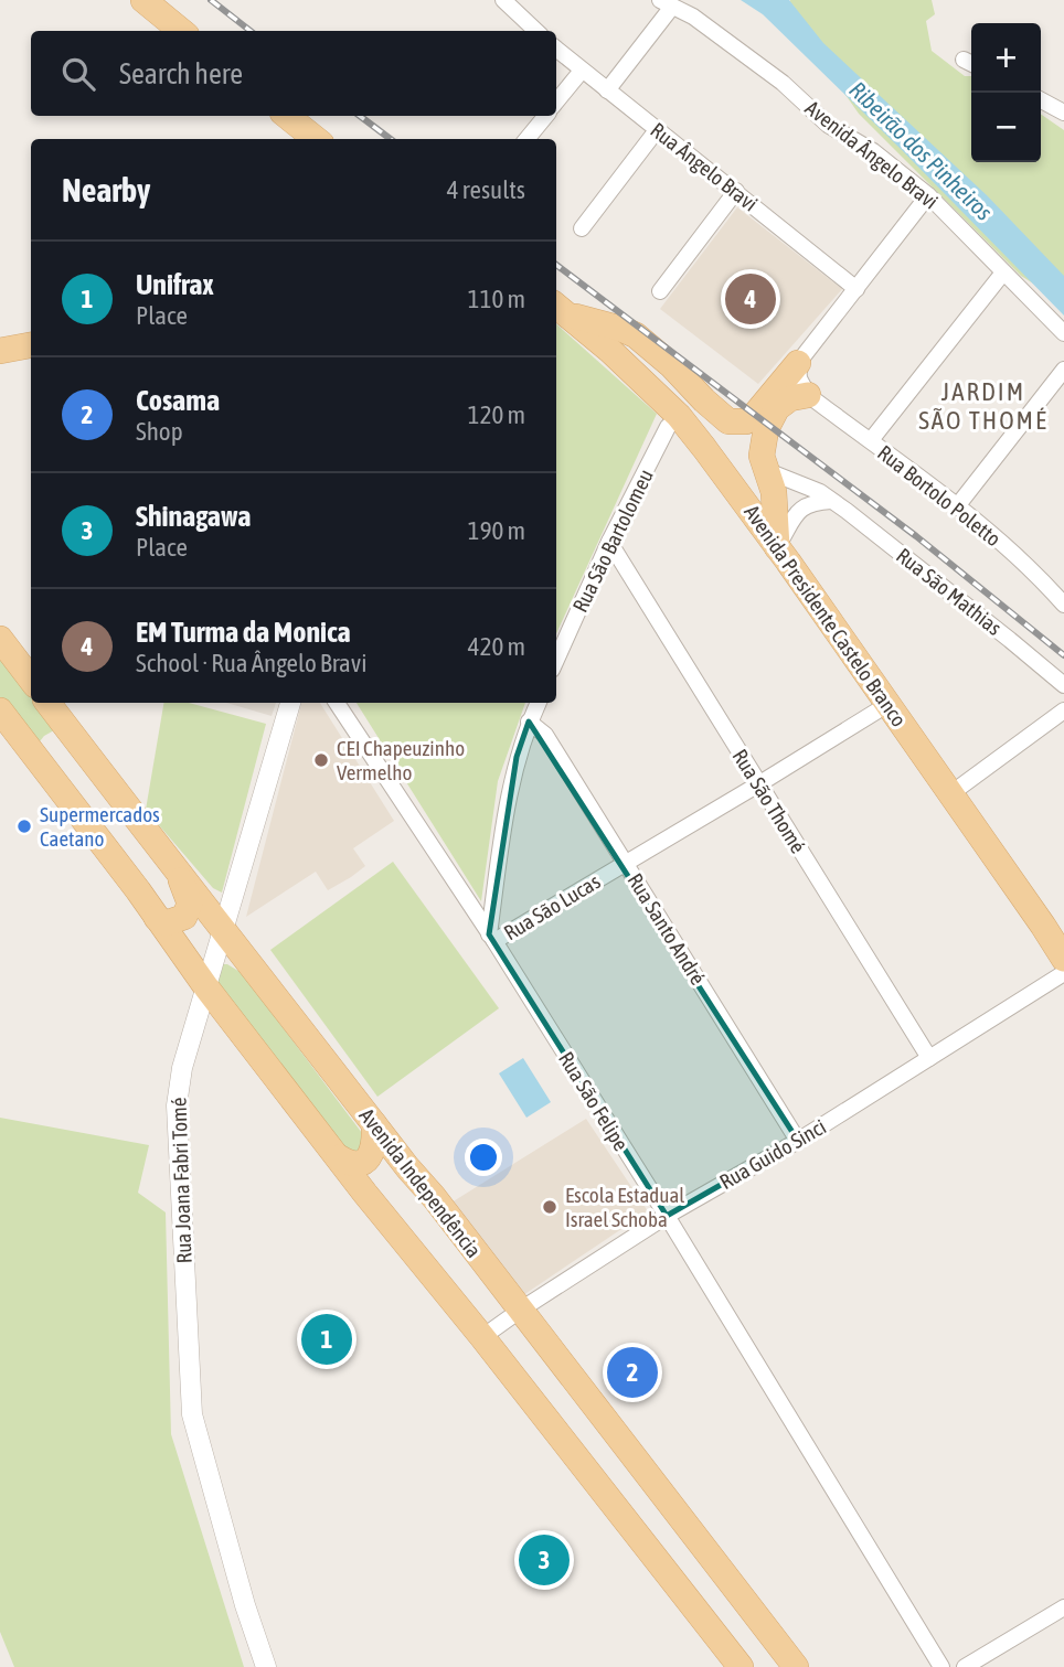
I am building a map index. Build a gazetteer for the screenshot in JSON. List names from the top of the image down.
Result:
{
  "streets": {
    "main road": ["Avenida Presidente Castelo Branco", "Avenida Independência"],
    "street": [
      "Avenida Ângelo Bravi",
      "Rua Ângelo Bravi",
      "Rua Bortolo Poletto",
      "Rua São Bartolomeu",
      "Rua São Mathias",
      "Rua São Thomé",
      "Rua São Lucas",
      "Rua Santo André",
      "Rua São Felipe",
      "Rua Guido Sinci",
      "Rua Joana Fabri Tomé"
    ]
  },
  "crossings": [
    ["Rua São Bartolomeu", "Avenida Presidente Castelo Branco"],
    ["Rua São Bartolomeu", "Rua São Thomé"],
    ["Avenida Presidente Castelo Branco", "Rua São Lucas"],
    ["Rua São Thomé", "Rua São Lucas"],
    ["Rua São Thomé", "Rua Guido Sinci"],
    ["Rua São Lucas", "Rua Santo André"],
    ["Rua São Lucas", "Rua São Felipe"],
    ["Rua Santo André", "Rua Guido Sinci"],
    ["Rua São Felipe", "Rua Guido Sinci"],
    ["Rua Guido Sinci", "Avenida Independência"],
    ["Rua Joana Fabri Tomé", "Avenida Independência"]
  ],
  "districts": ["JARDIM SÃO THOMÉ"],
  "water": ["Ribeirão dos Pinheiros"],
  "places": ["CEI Chapeuzinho Vermelho", "Supermercados Caetano", "Escola Estadual Israel Schoba"],
  "page": {
    "map_buttons": ["+", "−"],
    "search": "Search here",
    "heading": ["Nearby", "4 results"],
    "list": [
      {
        "mark": "1",
        "name": "Unifrax",
        "note": "Place",
        "value": "110 m"
      },
      {
        "mark": "2",
        "name": "Cosama",
        "note": "Shop",
        "value": "120 m"
      },
      {
        "mark": "3",
        "name": "Shinagawa",
        "note": "Place",
        "value": "190 m"
      },
      {
        "mark": "4",
        "name": "EM Turma da Monica",
        "note": "School · Rua Ângelo Bravi",
        "value": "420 m"
      }
    ],
    "pins": [
      "4",
      "1",
      "2",
      "3"
    ]
  }
}
